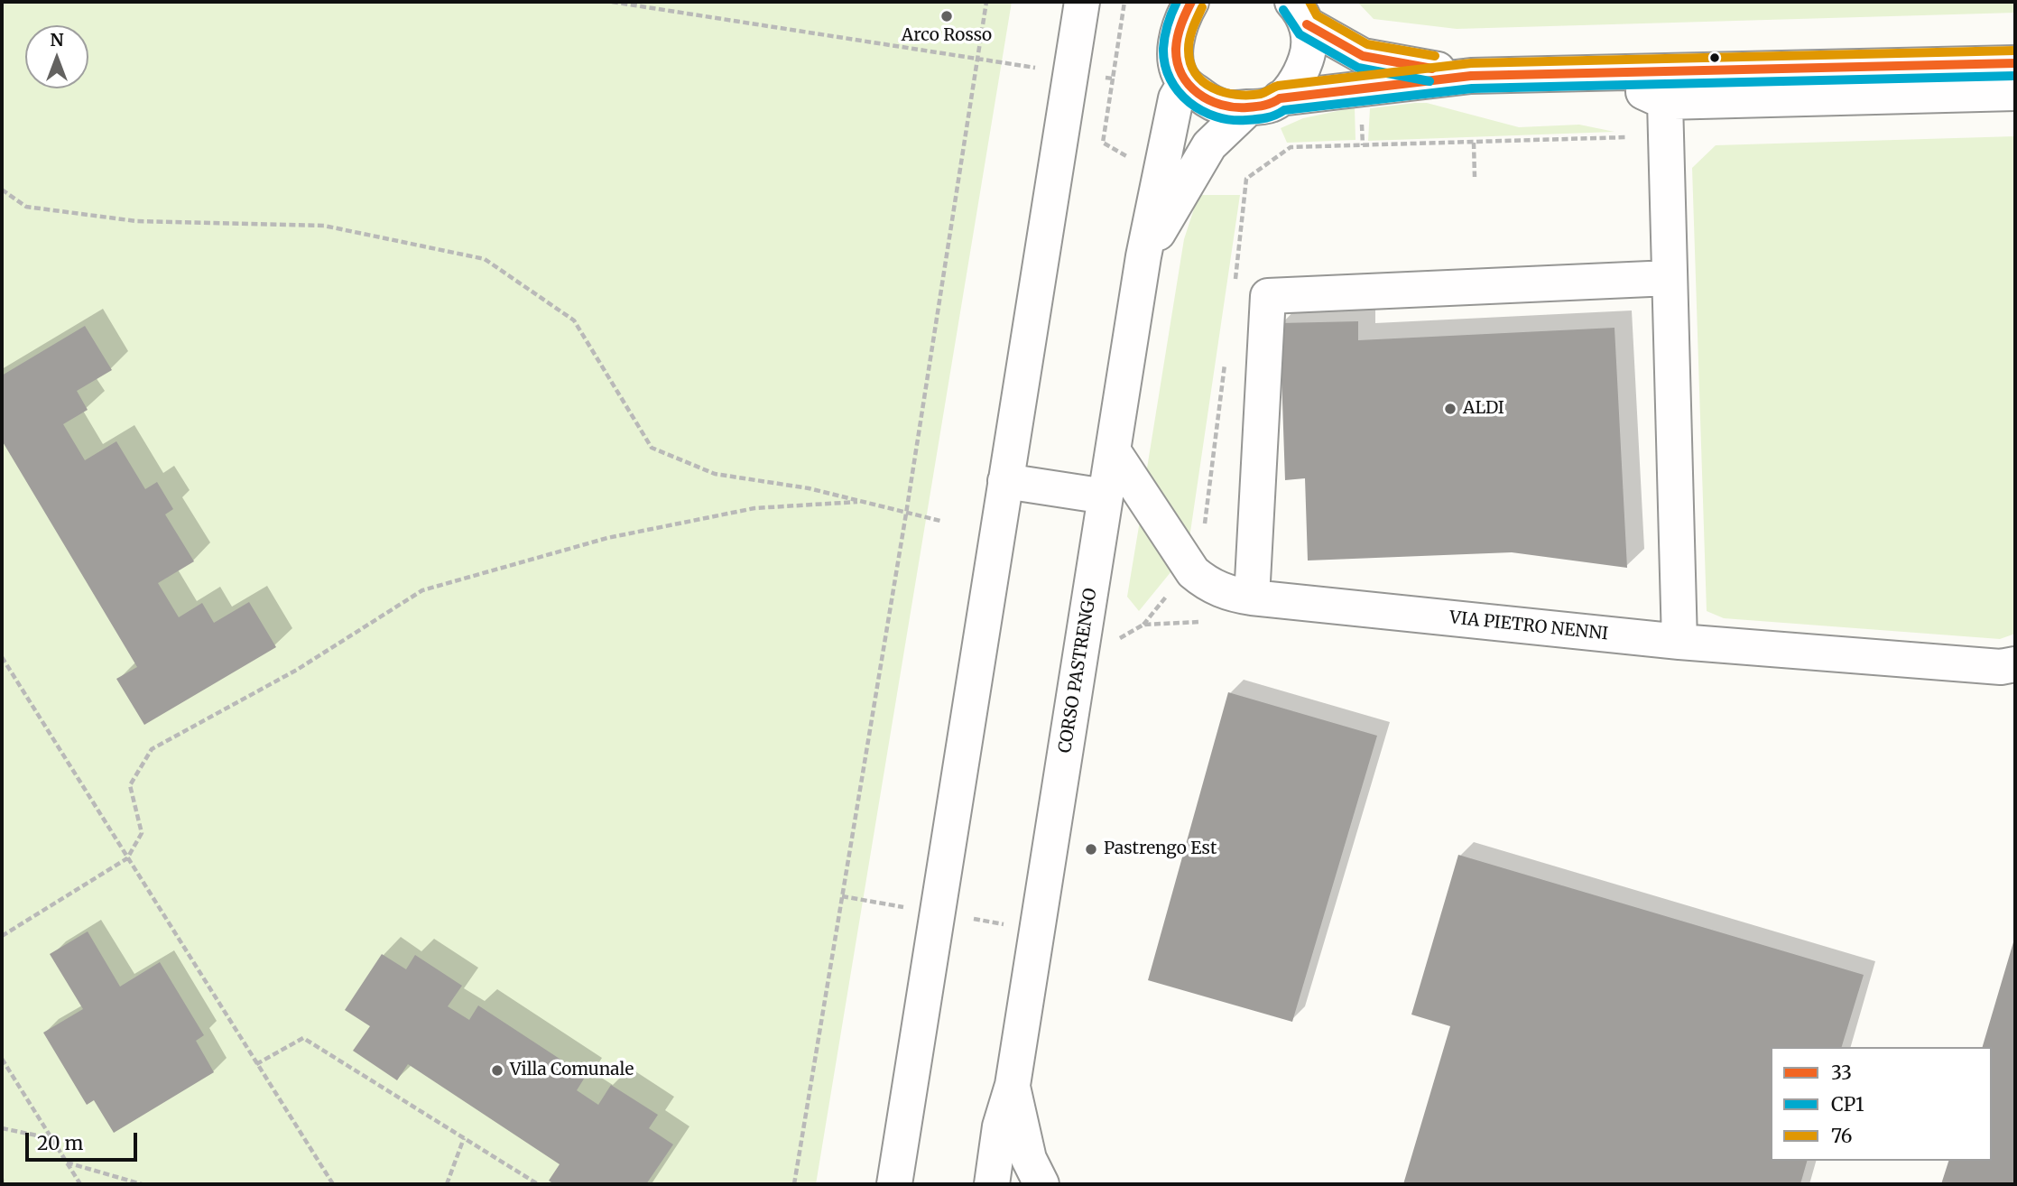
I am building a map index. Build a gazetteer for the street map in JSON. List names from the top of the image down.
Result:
{
  "streets": {
    "street": ["VIA PIETRO NENNI", "CORSO PASTRENGO"]
  },
  "crossings": [
    ["VIA PIETRO NENNI", "CORSO PASTRENGO"]
  ],
  "places": [
    "Arco Rosso",
    "ALDI",
    "Pastrengo Est",
    "Villa Comunale"
  ],
  "lines": ["transit line 33", "transit line CP1", "transit line 76"],
  "legend": ["33", "CP1", "76"],
  "scale_bar": "20 m",
  "north": "top"
}
